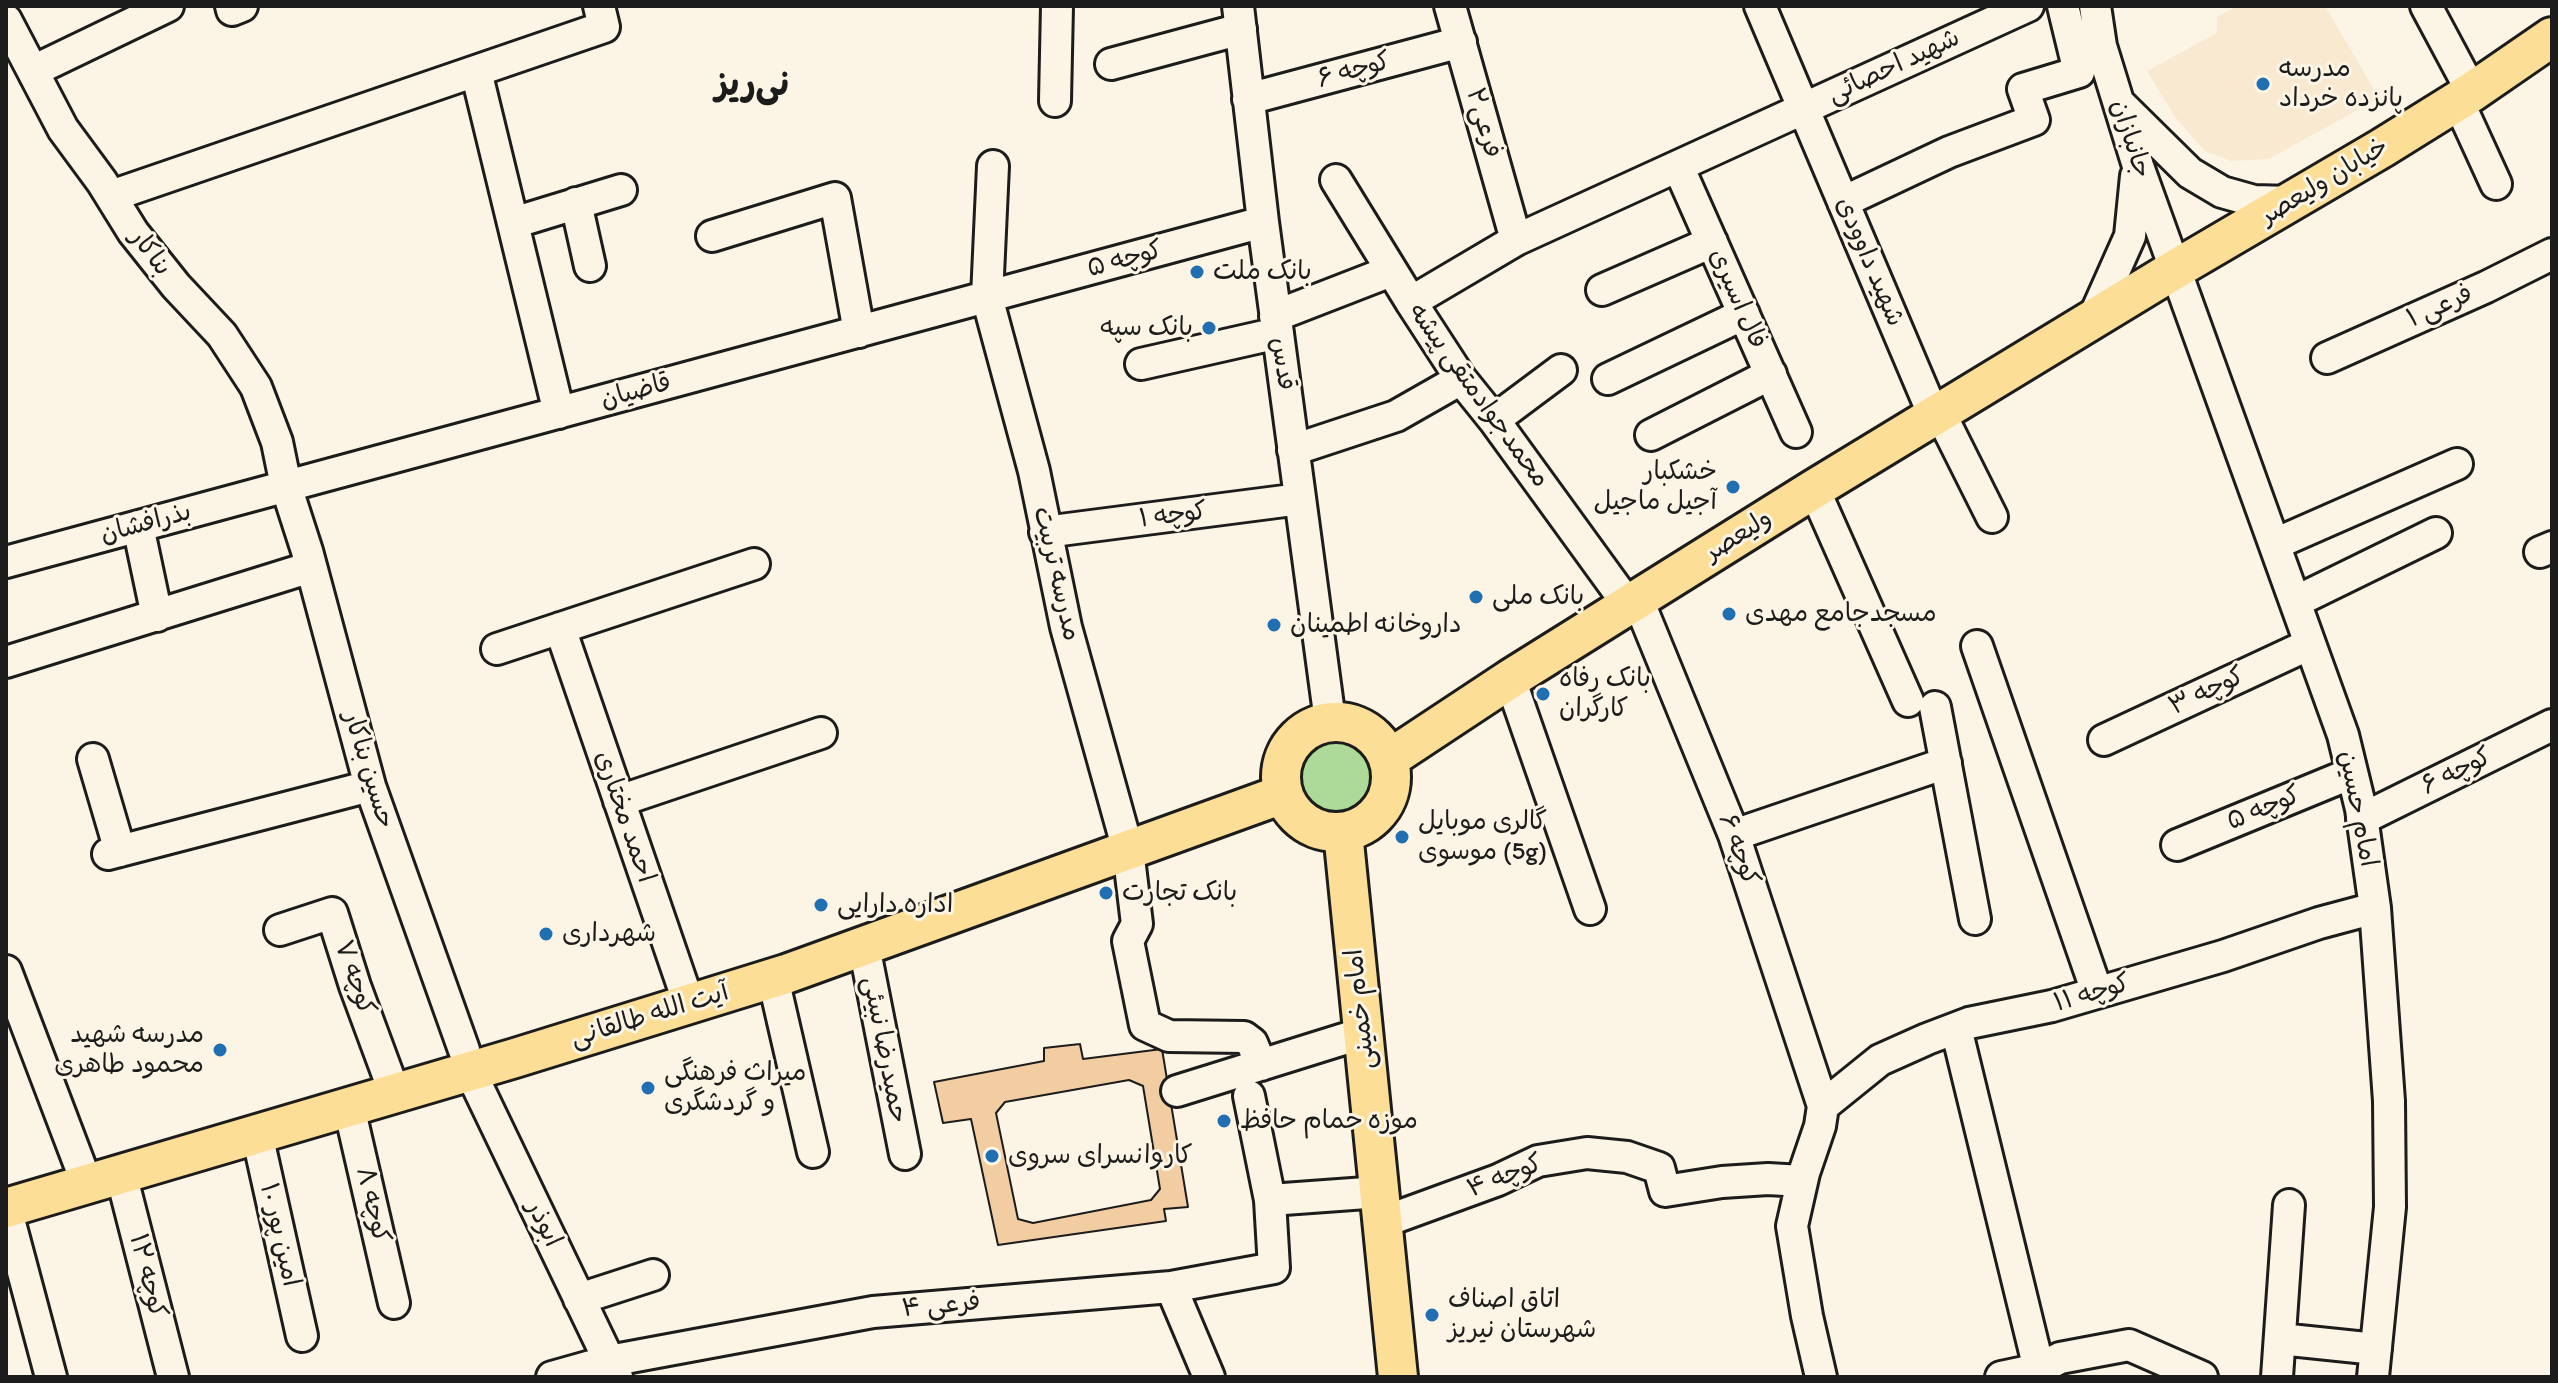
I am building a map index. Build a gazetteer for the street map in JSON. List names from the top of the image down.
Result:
{
  "streets": {
    "main road": [
      "خیابان ولیعصر",
      "ولیعصر",
      "امام خمینی",
      "آیت الله طالقانی"
    ],
    "street": [
      "شهید احصائی",
      "کوچه ۶",
      "فرعی۲",
      "جانبازان",
      "بناکار",
      "کوچه ۵",
      "شهید داوودی",
      "فال اسیری",
      "فرعی ۱",
      "قدس",
      "قاضیان",
      "محمدجوادمتقی پیشه",
      "کوچه ۱",
      "بذرافشان",
      "مدرسه تربیت",
      "کوچه ۳",
      "حسین بناکار",
      "امام حسین",
      "احمد مختاری",
      "۶ کوچه",
      "کوچه ۷",
      "کوچه ۱۱",
      "حمیدرضا نبیئی",
      "کوچه ۴",
      "کوچه ۸",
      "ابوذر",
      "امین پور ۱۰",
      "کوچه ۱۲",
      "فرعی ۴"
    ]
  },
  "crossings": [
    ["شهید احصائی", "فرعی۲"],
    ["شهید احصائی", "شهید داوودی"],
    ["شهید احصائی", "فال اسیری"],
    ["شهید احصائی", "محمدجوادمتقی پیشه"],
    ["کوچه ۶", "فرعی۲"],
    ["کوچه ۶", "قدس"],
    ["کوچه ۶", "امام حسین"],
    ["جانبازان", "خیابان ولیعصر"],
    ["جانبازان", "امام حسین"],
    ["خیابان ولیعصر", "ولیعصر"],
    ["خیابان ولیعصر", "امام حسین"],
    ["بناکار", "قاضیان"],
    ["بناکار", "بذرافشان"],
    ["بناکار", "حسین بناکار"],
    ["کوچه ۵", "قدس"],
    ["کوچه ۵", "قاضیان"],
    ["کوچه ۵", "مدرسه تربیت"],
    ["کوچه ۵", "امام حسین"],
    ["شهید داوودی", "ولیعصر"],
    ["قدس", "کوچه ۱"],
    ["قدس", "ولیعصر"],
    ["قدس", "امام خمینی"],
    ["قدس", "آیت الله طالقانی"],
    ["قاضیان", "بذرافشان"],
    ["قاضیان", "مدرسه تربیت"],
    ["قاضیان", "حسین بناکار"],
    ["محمدجوادمتقی پیشه", "ولیعصر"],
    ["محمدجوادمتقی پیشه", "۶ کوچه"],
    ["کوچه ۱", "مدرسه تربیت"],
    ["بذرافشان", "حسین بناکار"],
    ["ولیعصر", "۶ کوچه"],
    ["ولیعصر", "امام خمینی"],
    ["ولیعصر", "آیت الله طالقانی"],
    ["مدرسه تربیت", "آیت الله طالقانی"],
    ["کوچه ۳", "امام حسین"],
    ["حسین بناکار", "آیت الله طالقانی"],
    ["حسین بناکار", "ابوذر"],
    ["امام حسین", "کوچه ۱۱"],
    ["احمد مختاری", "آیت الله طالقانی"],
    ["۶ کوچه", "کوچه ۱۱"],
    ["کوچه ۷", "آیت الله طالقانی"],
    ["امام خمینی", "آیت الله طالقانی"],
    ["امام خمینی", "کوچه ۴"],
    ["آیت الله طالقانی", "حمیدرضا نبیئی"],
    ["آیت الله طالقانی", "کوچه ۸"],
    ["آیت الله طالقانی", "ابوذر"],
    ["آیت الله طالقانی", "امین پور ۱۰"],
    ["آیت الله طالقانی", "کوچه ۱۲"],
    ["ابوذر", "فرعی ۴"]
  ],
  "districts": ["نی‌ریز"],
  "places": [
    "مدرسه پانزده خرداد",
    "بانک ملت",
    "بانک سپه",
    "خشکبار آجیل ماجیل",
    "بانک ملی",
    "مسجدجامع مهدی",
    "داروخانه اطمینان",
    "بانک رفاه کارگران",
    "گالری موبایل موسوی (5g)",
    "بانک تجارت",
    "اداره دارایی",
    "شهرداری",
    "مدرسه شهید محمود طاهری",
    "میراث فرهنگی و گردشگری",
    "موزه حمام حافظ",
    "کاروانسرای سروی",
    "اتاق اصناف شهرستان نیریز"
  ]
}
